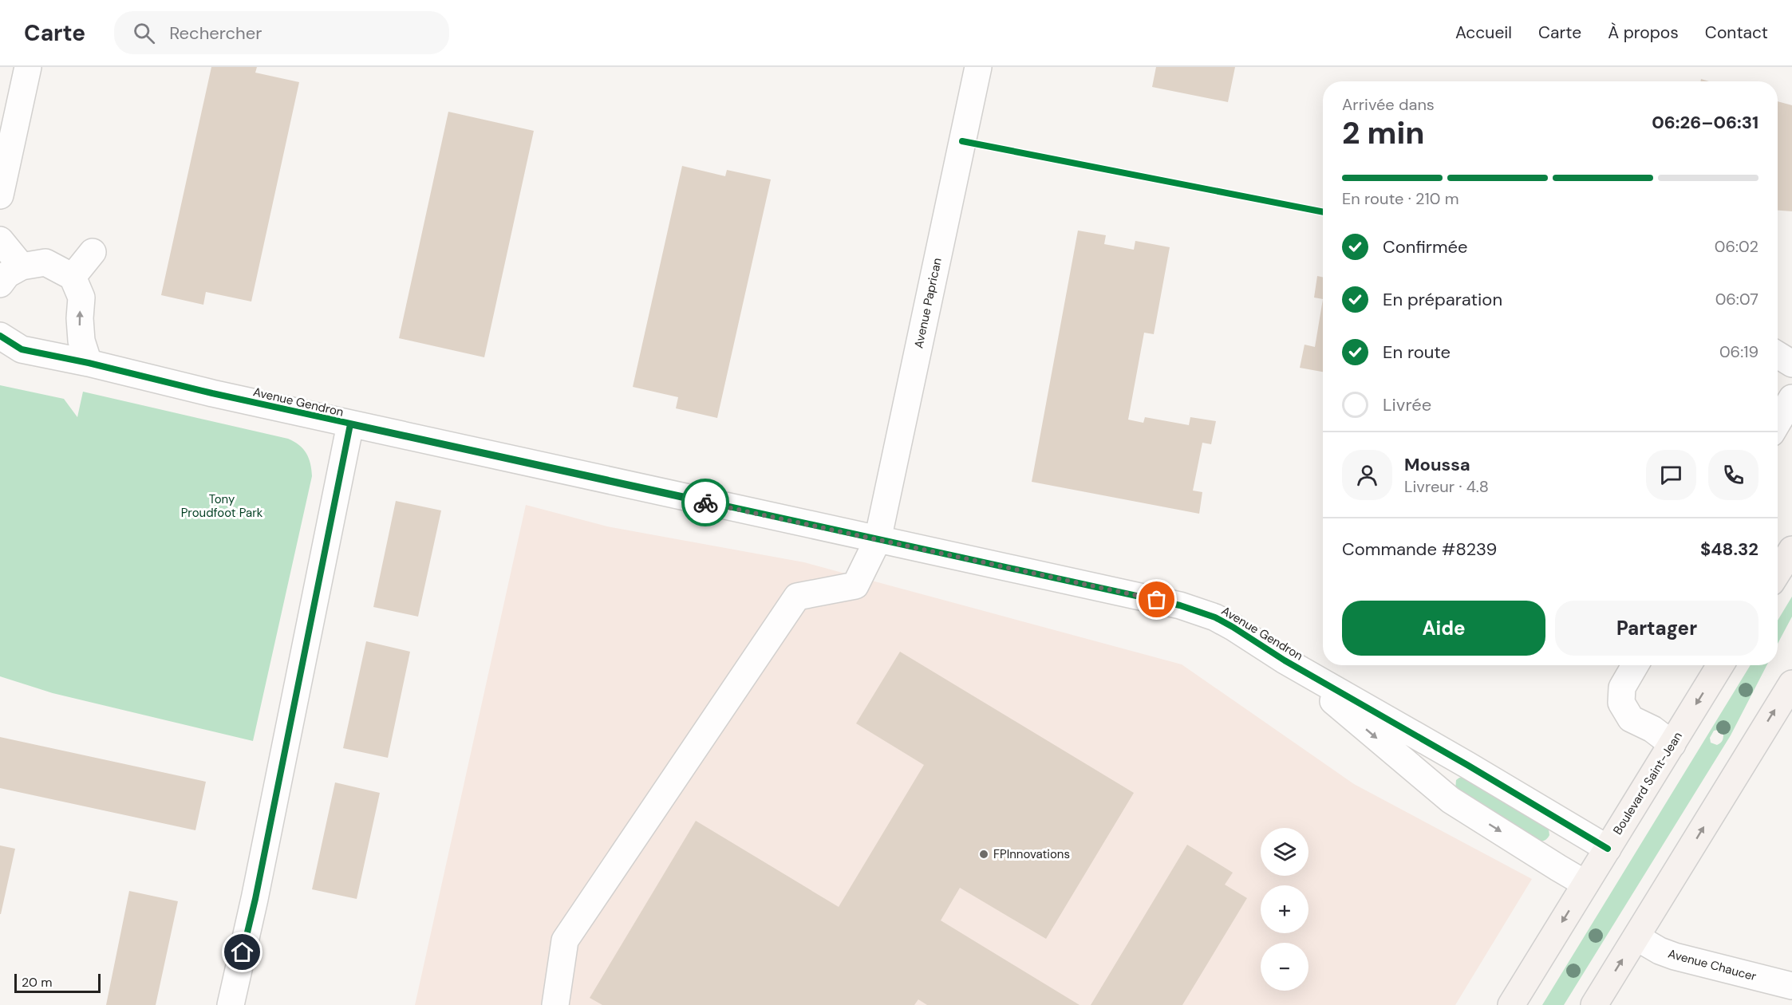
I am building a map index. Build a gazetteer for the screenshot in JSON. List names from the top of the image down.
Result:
{
  "streets": {
    "main road": ["Boulevard Saint-Jean"],
    "street": ["Avenue Paprican", "Avenue Gendron", "Avenue Chaucer"]
  },
  "crossings": [
    ["Avenue Paprican", "Avenue Gendron"],
    ["Avenue Gendron", "Boulevard Saint-Jean"]
  ],
  "parks": ["Tony Proudfoot Park"],
  "places": ["FPInnovations"],
  "scale_bar": "20 m",
  "page": {
    "header": "Carte",
    "search": "Rechercher",
    "nav": [
      "Accueil",
      "Carte",
      "À propos",
      "Contact"
    ],
    "heading": ["2 min", "Arrivée dans", "06:26–06:31"],
    "panel": [
      "Moussa",
      "Livreur · 4.8",
      "Commande #8239",
      "$48.32"
    ],
    "bar": "En route · 210 m",
    "list": [
      ["Confirmée", "06:02"],
      ["En préparation", "06:07"],
      ["En route", "06:19"],
      "Livrée"
    ],
    "buttons": ["Aide", "Partager"],
    "map_buttons": ["+", "−"],
    "scale": "20 m"
  }
}
